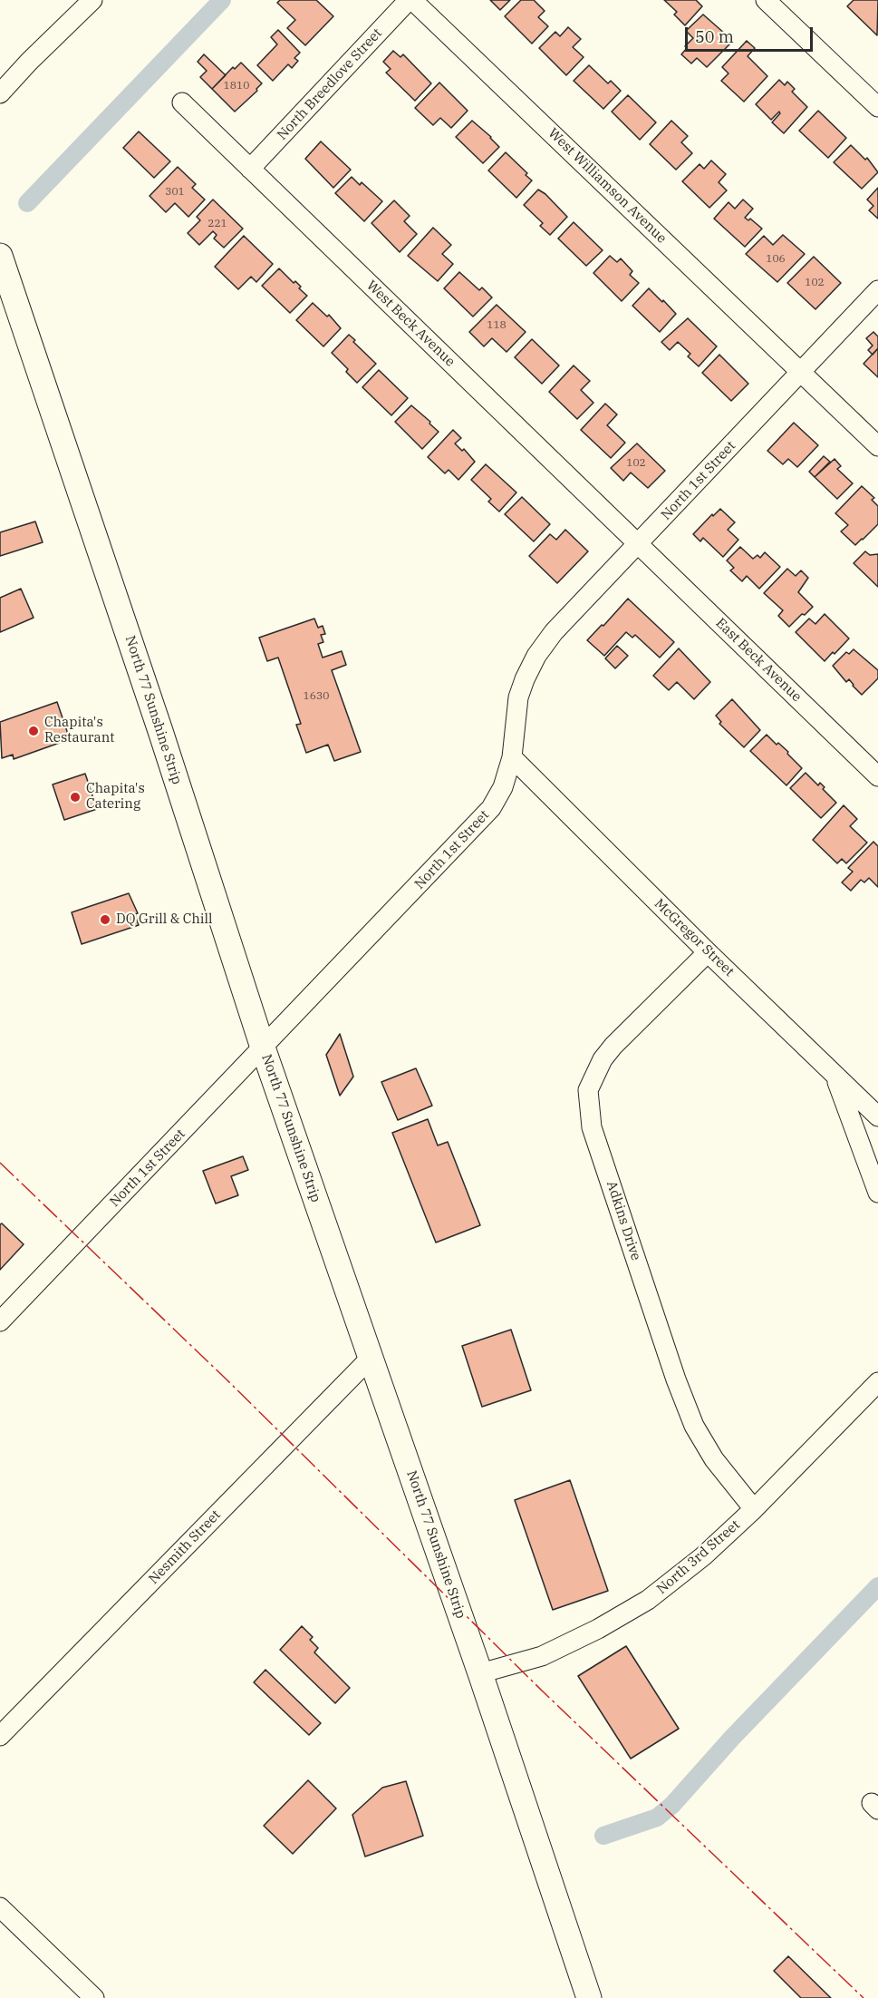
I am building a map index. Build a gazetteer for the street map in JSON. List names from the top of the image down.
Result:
{
  "streets": {
    "main road": ["North 77 Sunshine Strip"],
    "street": [
      "North Breedlove Street",
      "West Williamson Avenue",
      "West Beck Avenue",
      "North 1st Street",
      "East Beck Avenue",
      "McGregor Street",
      "Adkins Drive",
      "Nesmith Street",
      "North 3rd Street"
    ]
  },
  "crossings": [
    ["North Breedlove Street", "West Williamson Avenue"],
    ["North Breedlove Street", "West Beck Avenue"],
    ["West Williamson Avenue", "North 1st Street"],
    ["West Beck Avenue", "North 1st Street"],
    ["West Beck Avenue", "East Beck Avenue"],
    ["North 1st Street", "East Beck Avenue"],
    ["North 1st Street", "North 77 Sunshine Strip"],
    ["North 1st Street", "McGregor Street"],
    ["North 77 Sunshine Strip", "Nesmith Street"],
    ["North 77 Sunshine Strip", "North 3rd Street"],
    ["McGregor Street", "Adkins Drive"],
    ["Adkins Drive", "North 3rd Street"]
  ],
  "places": ["Chapita's Restaurant", "Chapita's Catering", "DQ Grill & Chill"],
  "house_numbers": [
    "1810",
    "301",
    "221",
    "106",
    "102",
    "118",
    "102",
    "1630"
  ],
  "scale_bar": "50 m"
}
